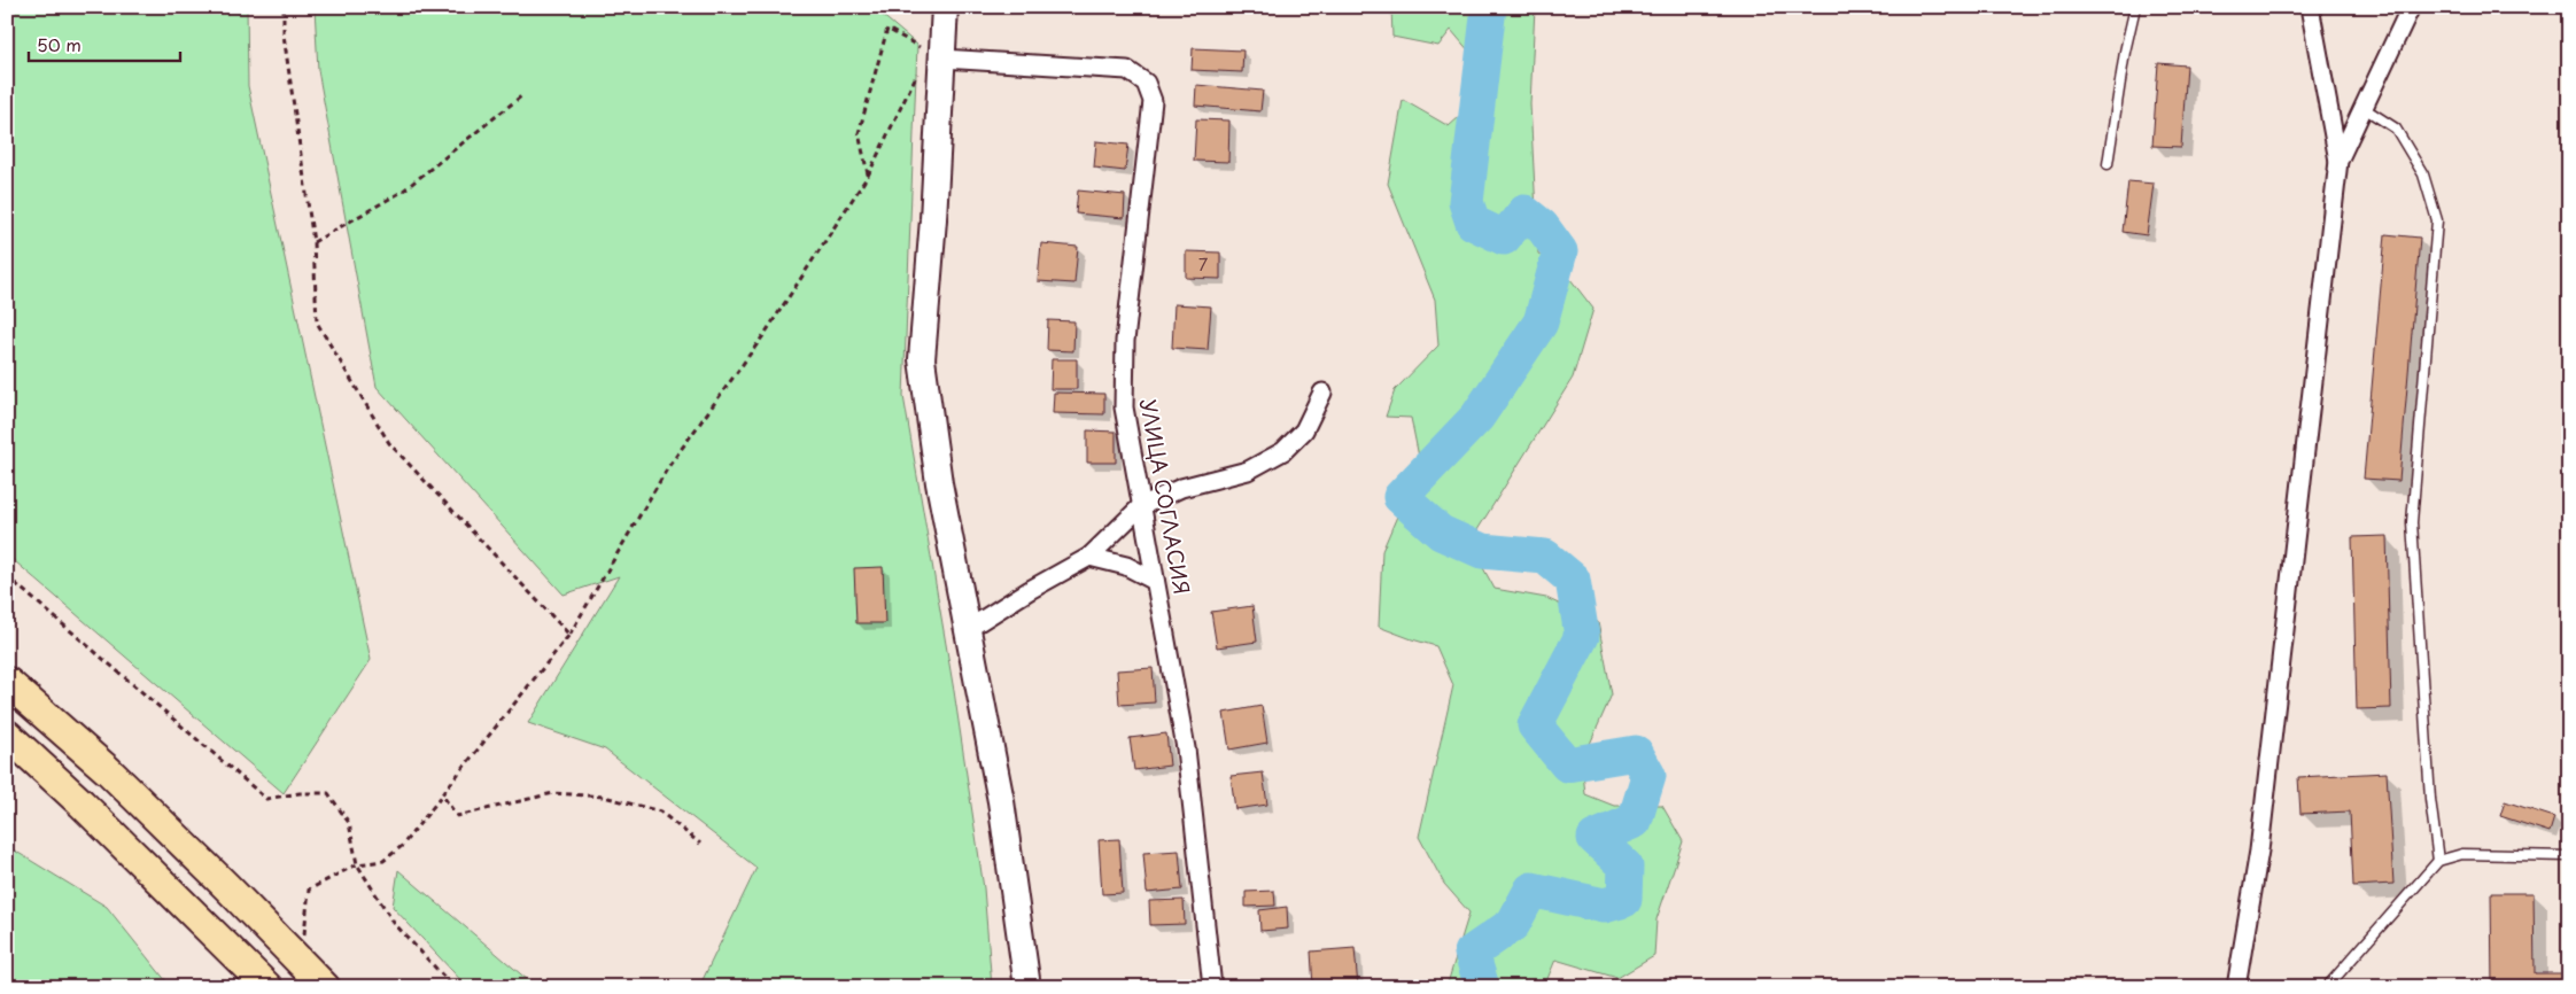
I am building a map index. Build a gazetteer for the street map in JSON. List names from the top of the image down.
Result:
{
  "streets": {
    "street": ["УЛИЦА СОГЛАСИЯ"]
  },
  "house_numbers": ["7"],
  "scale_bar": "50 m"
}
